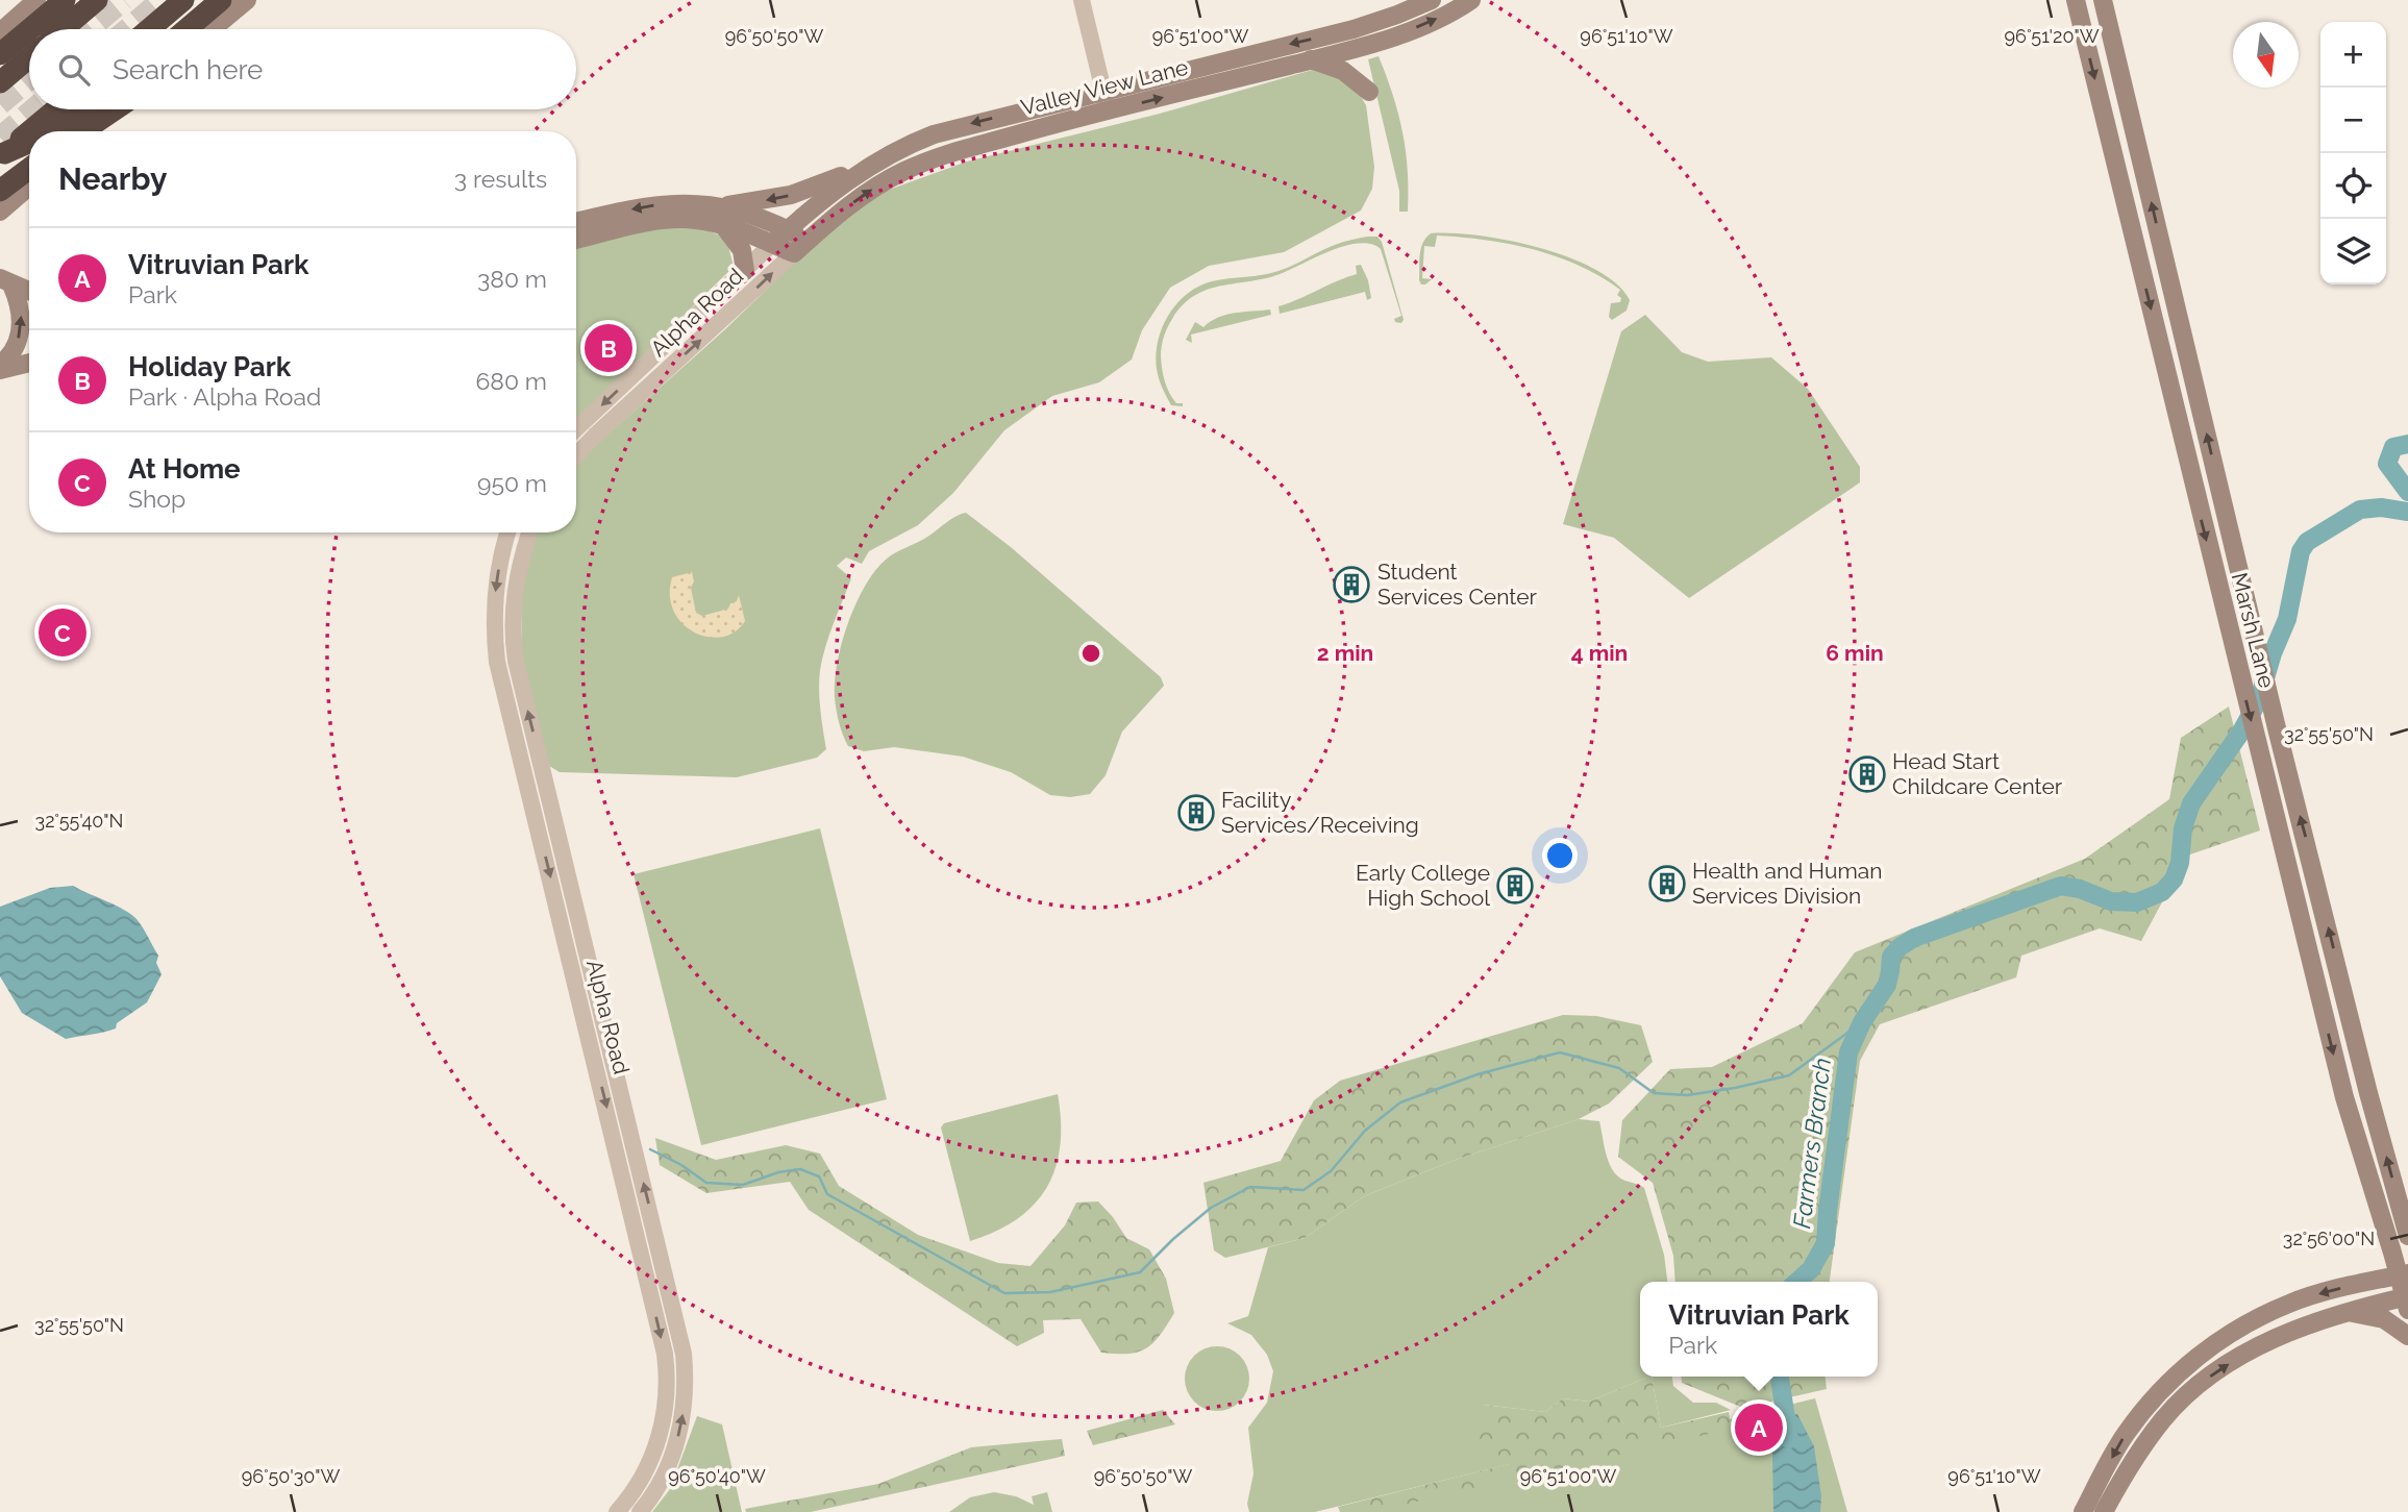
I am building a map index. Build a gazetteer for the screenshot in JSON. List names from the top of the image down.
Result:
{
  "streets": {
    "main road": ["Valley View Lane", "Marsh Lane"],
    "street": ["Alpha Road"]
  },
  "crossings": [
    ["Valley View Lane", "Alpha Road"]
  ],
  "water": ["Farmers Branch"],
  "places": {
    "building": [
      "Student Services Center",
      "Head Start Childcare Center",
      "Facility Services/Receiving",
      "Health and Human Services Division",
      "Early College High School"
    ]
  },
  "north": "bottom",
  "page": {
    "map_buttons": ["+", "−"],
    "search": "Search here",
    "heading": ["Nearby", "3 results"],
    "list": [
      {
        "mark": "A",
        "name": "Vitruvian Park",
        "note": "Park",
        "value": "380 m"
      },
      {
        "mark": "B",
        "name": "Holiday Park",
        "note": "Park · Alpha Road",
        "value": "680 m"
      },
      {
        "mark": "C",
        "name": "At Home",
        "note": "Shop",
        "value": "950 m"
      }
    ],
    "pins": ["B", "C", "A"],
    "popup": ["Vitruvian Park", "Park"]
  },
  "coordinates": [
    "96°50'50\"W",
    "96°51'00\"W",
    "96°51'10\"W",
    "96°51'20\"W",
    "32°55'50\"N",
    "32°55'40\"N",
    "32°56'00\"N",
    "96°50'30\"W",
    "96°50'40\"W"
  ],
  "rings": ["2 min", "4 min", "6 min"]
}
